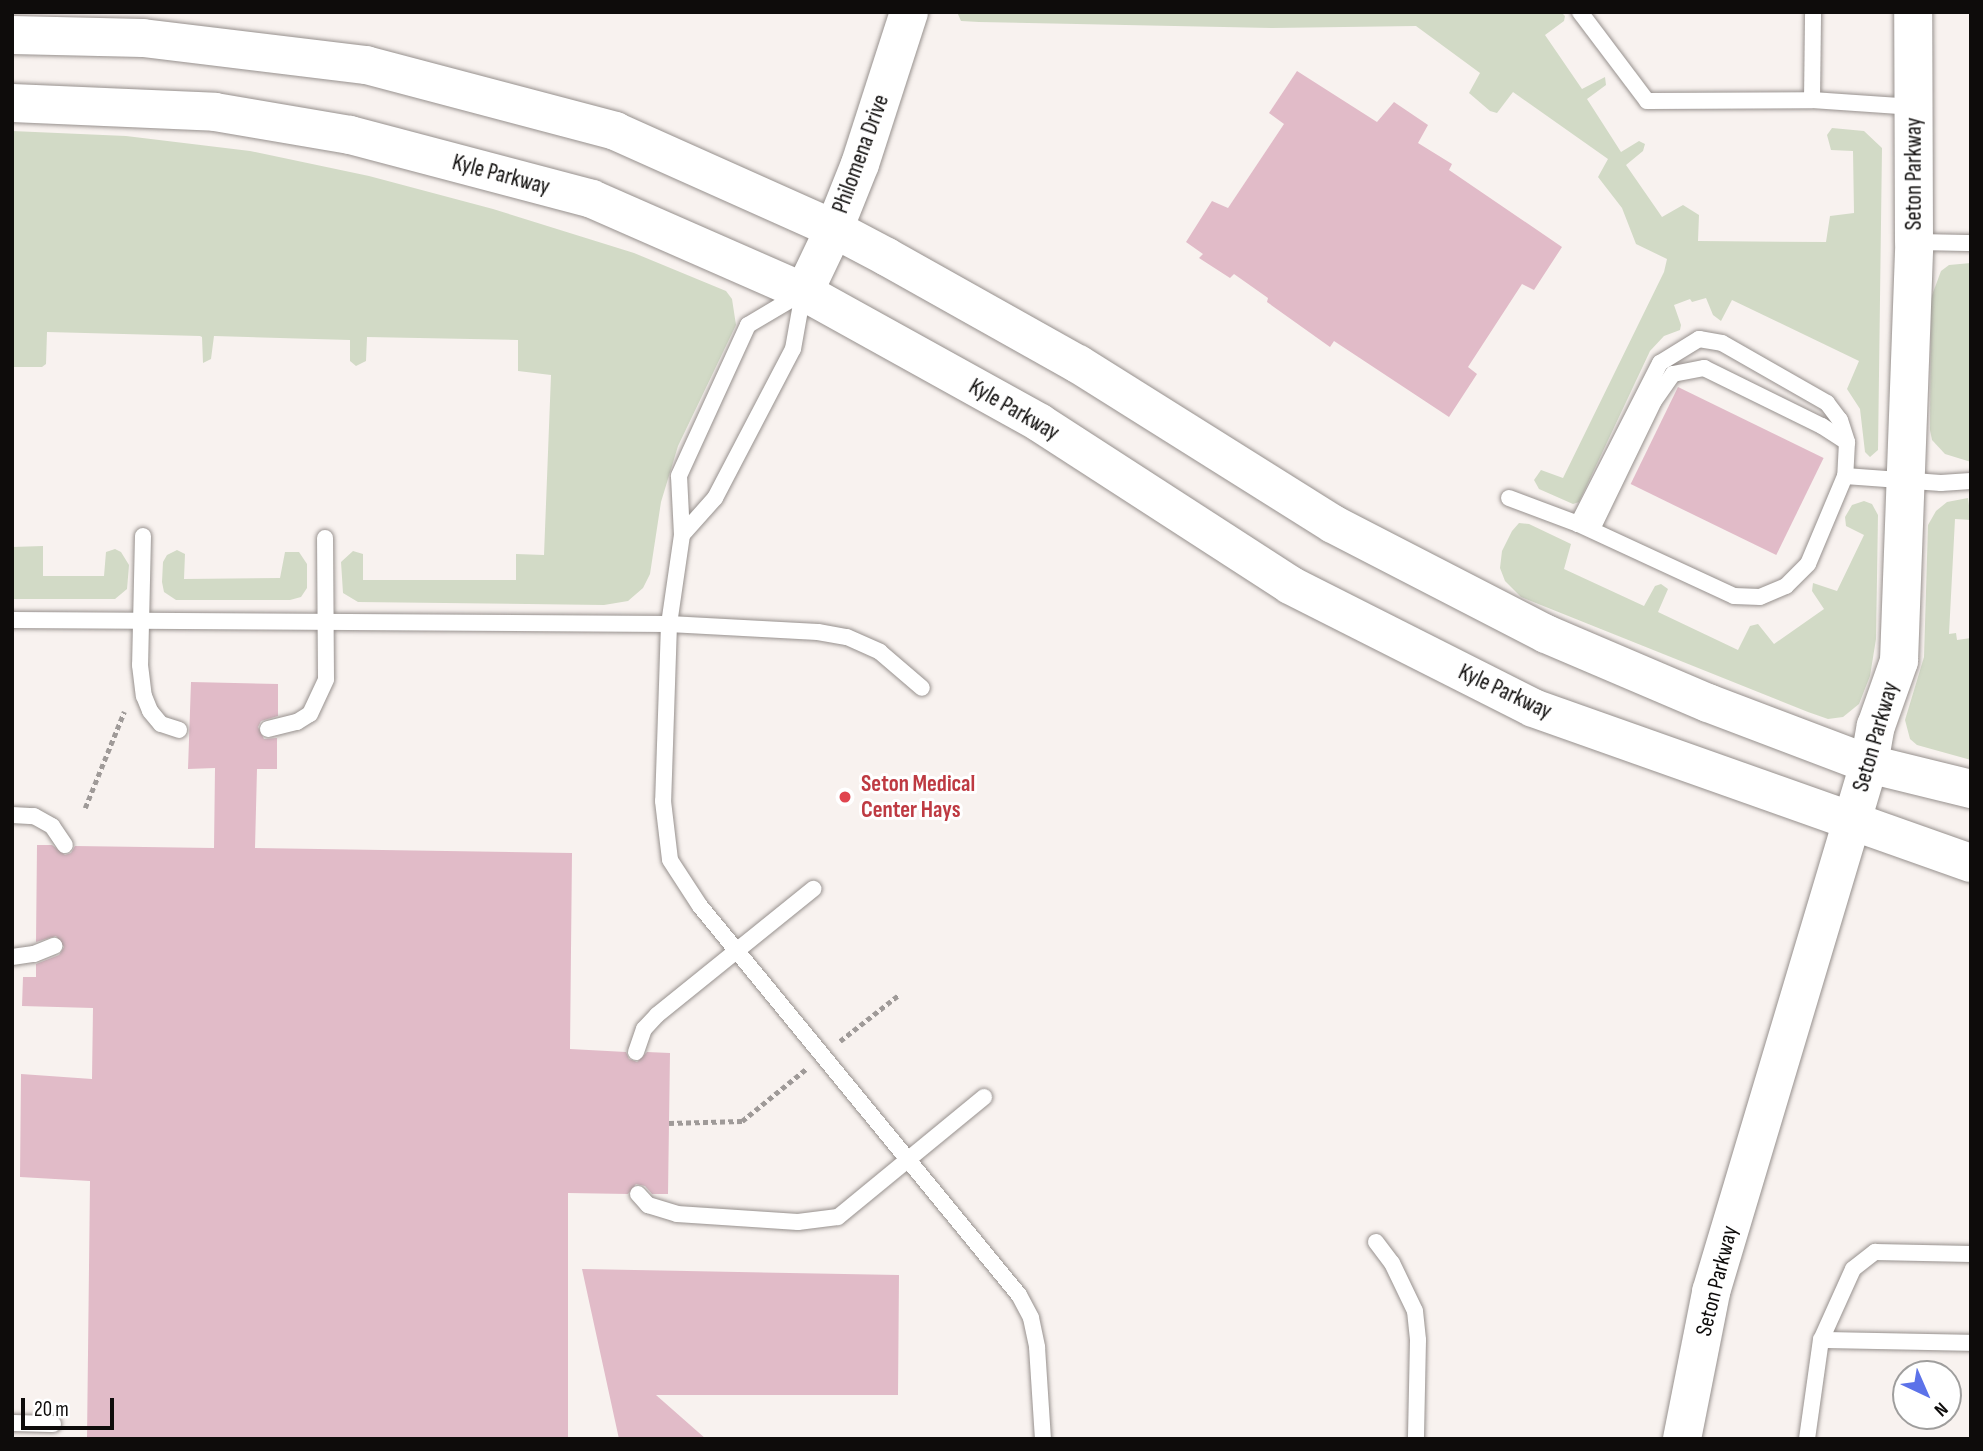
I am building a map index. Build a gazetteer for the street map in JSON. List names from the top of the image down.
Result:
{
  "streets": {
    "street": ["Philomena Drive", "Seton Parkway", "Kyle Parkway"]
  },
  "crossings": [
    ["Philomena Drive", "Kyle Parkway"],
    ["Seton Parkway", "Kyle Parkway"]
  ],
  "places": ["Seton Medical Center Hays"],
  "scale_bar": "20 m",
  "north": "bottom right"
}
